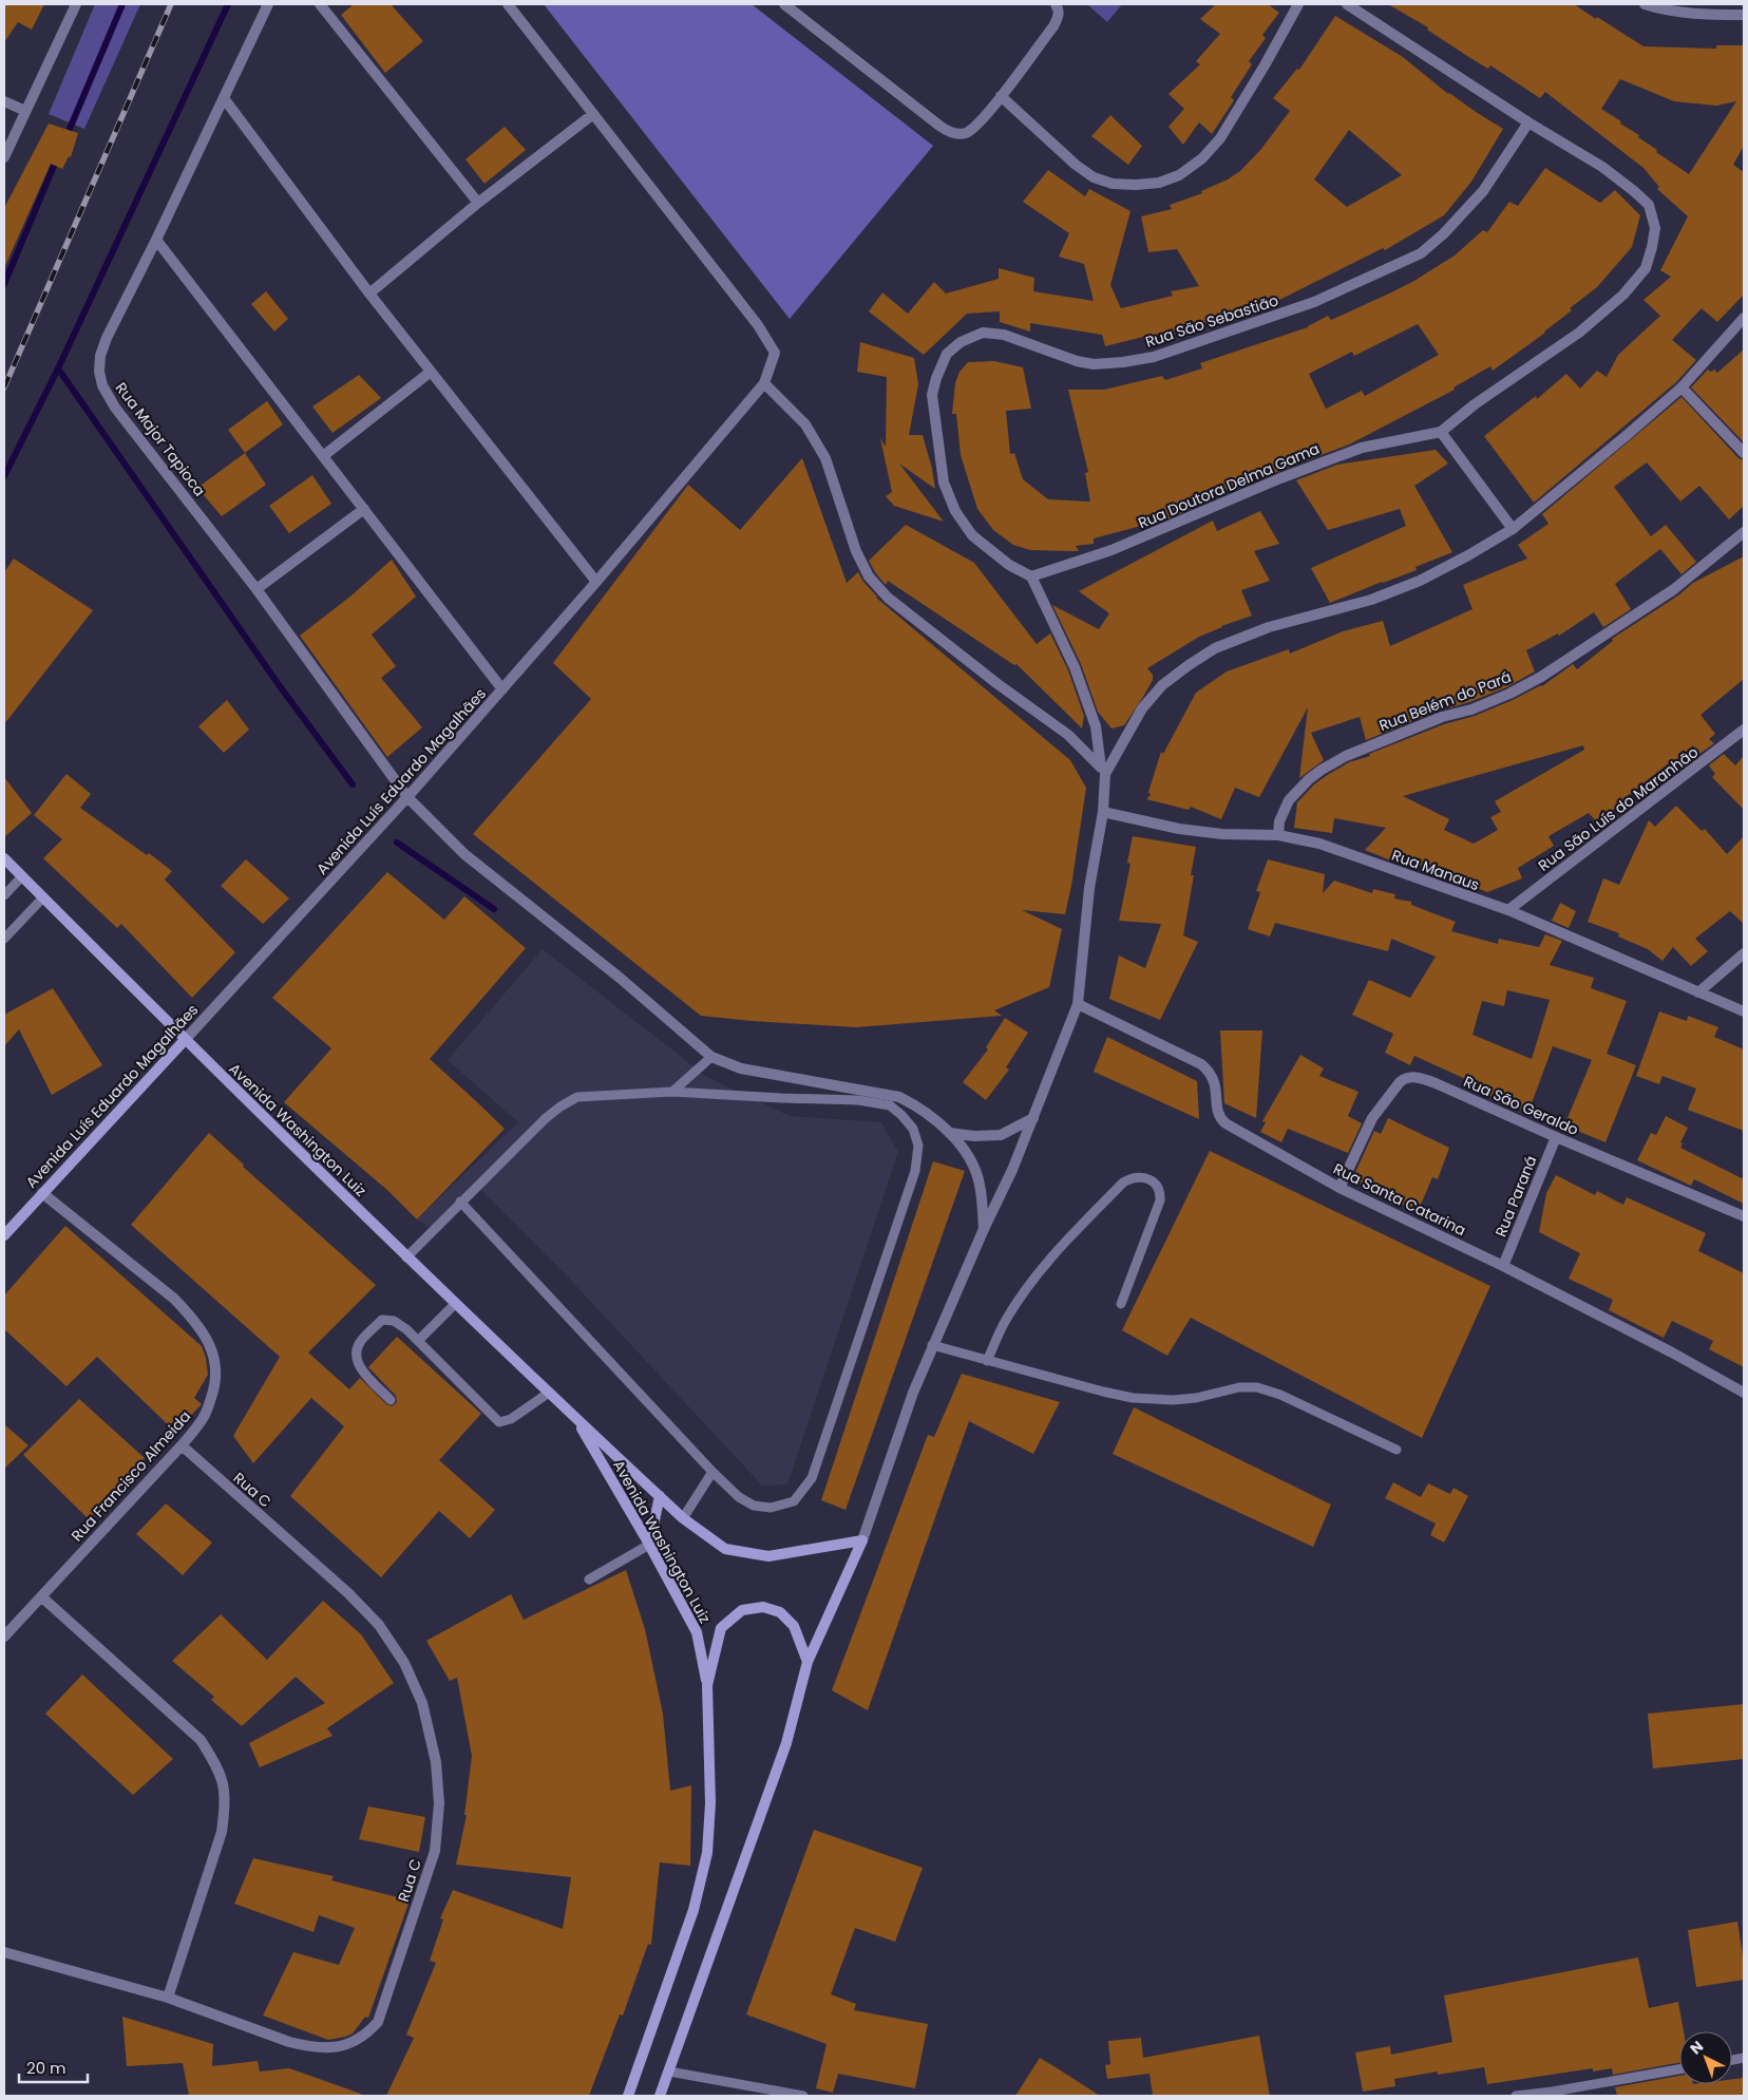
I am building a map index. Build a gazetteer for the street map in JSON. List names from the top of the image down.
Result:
{
  "streets": {
    "main road": ["Avenida Luís Eduardo Magalhães", "Avenida Washington Luiz"],
    "street": [
      "Rua São Sebastião",
      "Rua Major Tapioca",
      "Rua Doutora Delma Gama",
      "Rua Belém do Pará",
      "Rua São Luís do Maranhão",
      "Rua Manaus",
      "Rua São Geraldo",
      "Rua Paraná",
      "Rua Santa Catarina",
      "Rua Francisco Almeida",
      "Rua C"
    ]
  },
  "crossings": [
    ["Rua São Sebastião", "Rua Doutora Delma Gama"],
    ["Rua Major Tapioca", "Avenida Luís Eduardo Magalhães"],
    ["Rua Belém do Pará", "Rua Manaus"],
    ["Avenida Luís Eduardo Magalhães", "Avenida Washington Luiz"],
    ["Avenida Luís Eduardo Magalhães", "Rua Francisco Almeida"],
    ["Rua São Luís do Maranhão", "Rua Manaus"],
    ["Rua São Geraldo", "Rua Paraná"],
    ["Rua São Geraldo", "Rua Santa Catarina"],
    ["Rua Paraná", "Rua Santa Catarina"],
    ["Rua Francisco Almeida", "Rua C"]
  ],
  "scale_bar": "20 m",
  "north": "top left"
}
